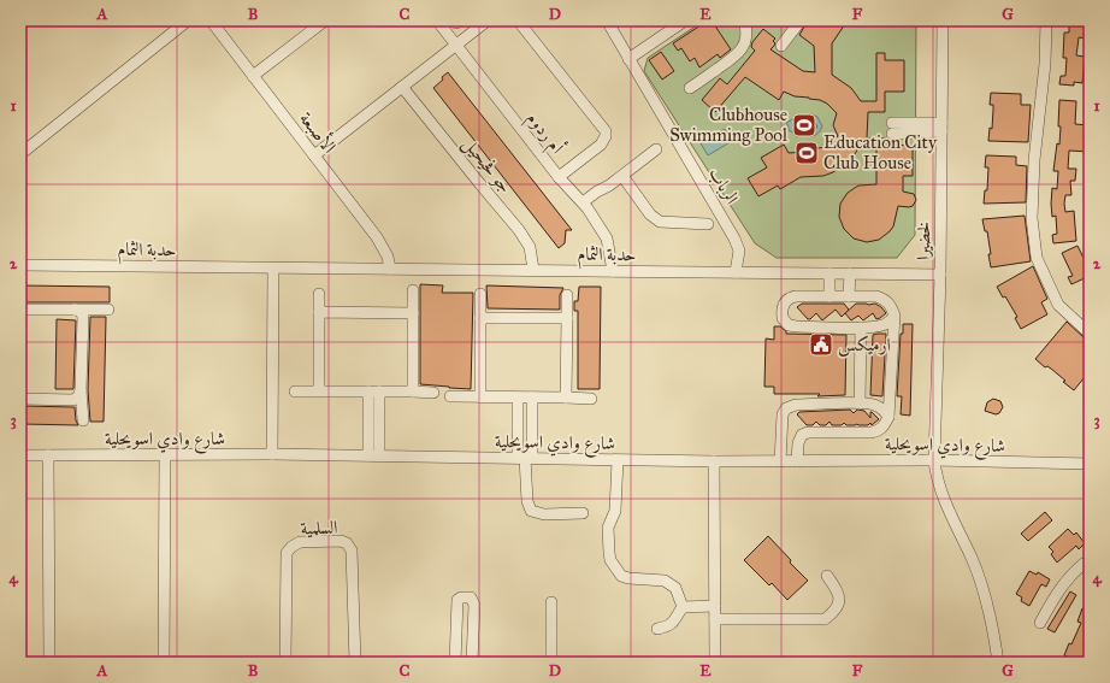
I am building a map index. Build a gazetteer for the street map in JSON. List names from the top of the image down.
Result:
{
  "streets": {
    "street": [
      "الأصبعة",
      "أم ردوم",
      "جو فحيحيل",
      "الرباب",
      "لخضيرا",
      "حدبة الثمام",
      "شارع وادي اسويحلية",
      "السلمية"
    ]
  },
  "crossings": [
    ["الأصبعة", "حدبة الثمام"],
    ["أم ردوم", "حدبة الثمام"],
    ["جو فحيحيل", "حدبة الثمام"],
    ["الرباب", "حدبة الثمام"],
    ["لخضيرا", "حدبة الثمام"],
    ["لخضيرا", "شارع وادي اسويحلية"]
  ],
  "places": {
    "sports": ["Clubhouse Swimming Pool", "Education City Club House"],
    "public building": ["ارميكس"]
  },
  "grid": {
    "columns": [
      "A",
      "B",
      "C",
      "D",
      "E",
      "F",
      "G"
    ],
    "rows": [
      "1",
      "2",
      "3",
      "4"
    ]
  }
}
